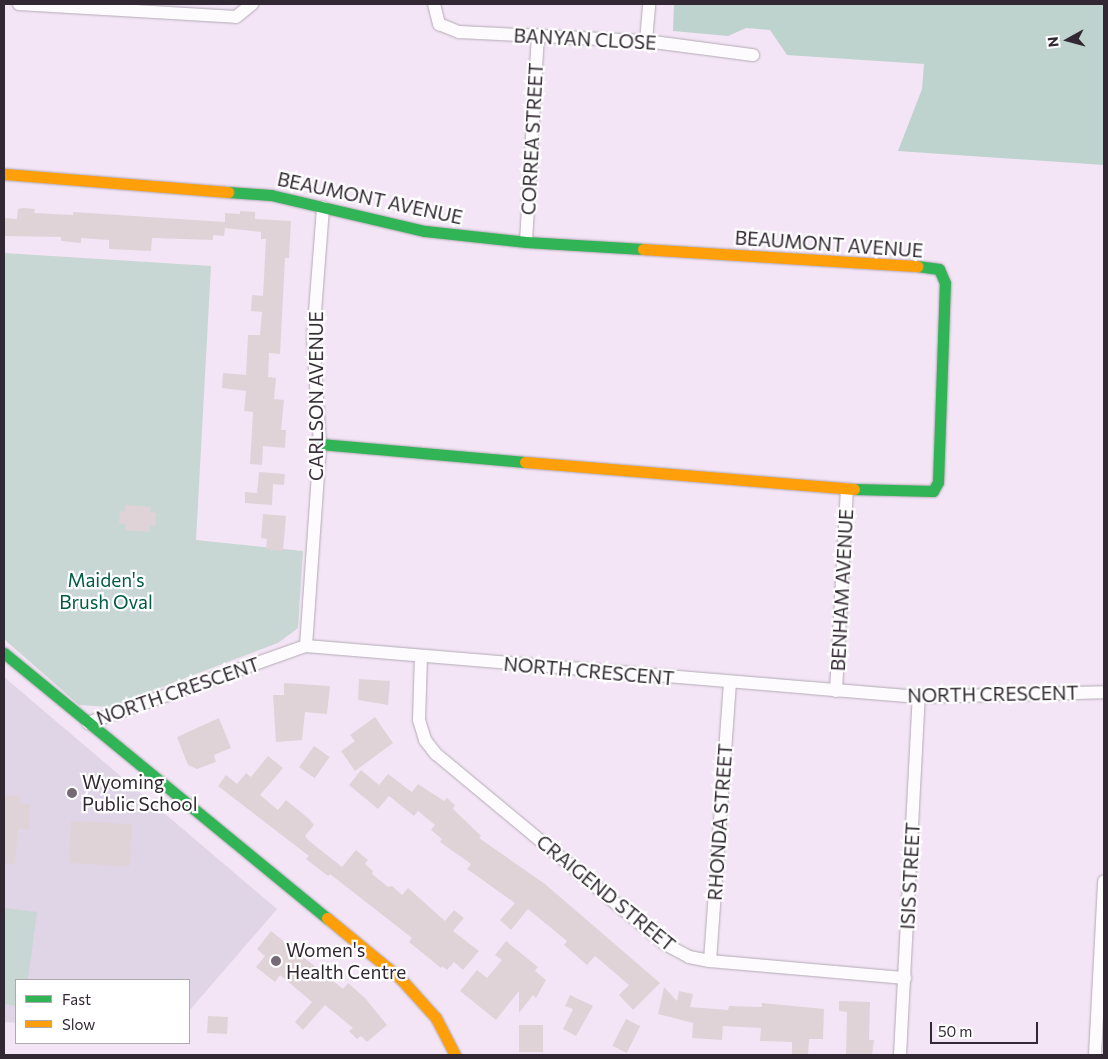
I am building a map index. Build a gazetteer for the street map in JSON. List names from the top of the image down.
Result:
{
  "streets": {
    "street": [
      "BANYAN CLOSE",
      "CORREA STREET",
      "BEAUMONT AVENUE",
      "CARLSON AVENUE",
      "BENHAM AVENUE",
      "NORTH CRESCENT",
      "RHONDA STREET",
      "ISIS STREET",
      "CRAIGEND STREET"
    ]
  },
  "crossings": [
    ["BANYAN CLOSE", "CORREA STREET"],
    ["CORREA STREET", "BEAUMONT AVENUE"],
    ["BEAUMONT AVENUE", "CARLSON AVENUE"],
    ["BEAUMONT AVENUE", "BENHAM AVENUE"],
    ["CARLSON AVENUE", "NORTH CRESCENT"],
    ["BENHAM AVENUE", "NORTH CRESCENT"],
    ["NORTH CRESCENT", "RHONDA STREET"],
    ["NORTH CRESCENT", "ISIS STREET"],
    ["NORTH CRESCENT", "CRAIGEND STREET"],
    ["RHONDA STREET", "CRAIGEND STREET"],
    ["ISIS STREET", "CRAIGEND STREET"]
  ],
  "parks": ["Maiden's Brush Oval"],
  "places": ["Wyoming Public School", "Women's Health Centre"],
  "legend": ["Fast", "Slow"],
  "scale_bar": "50 m",
  "north": "left"
}
